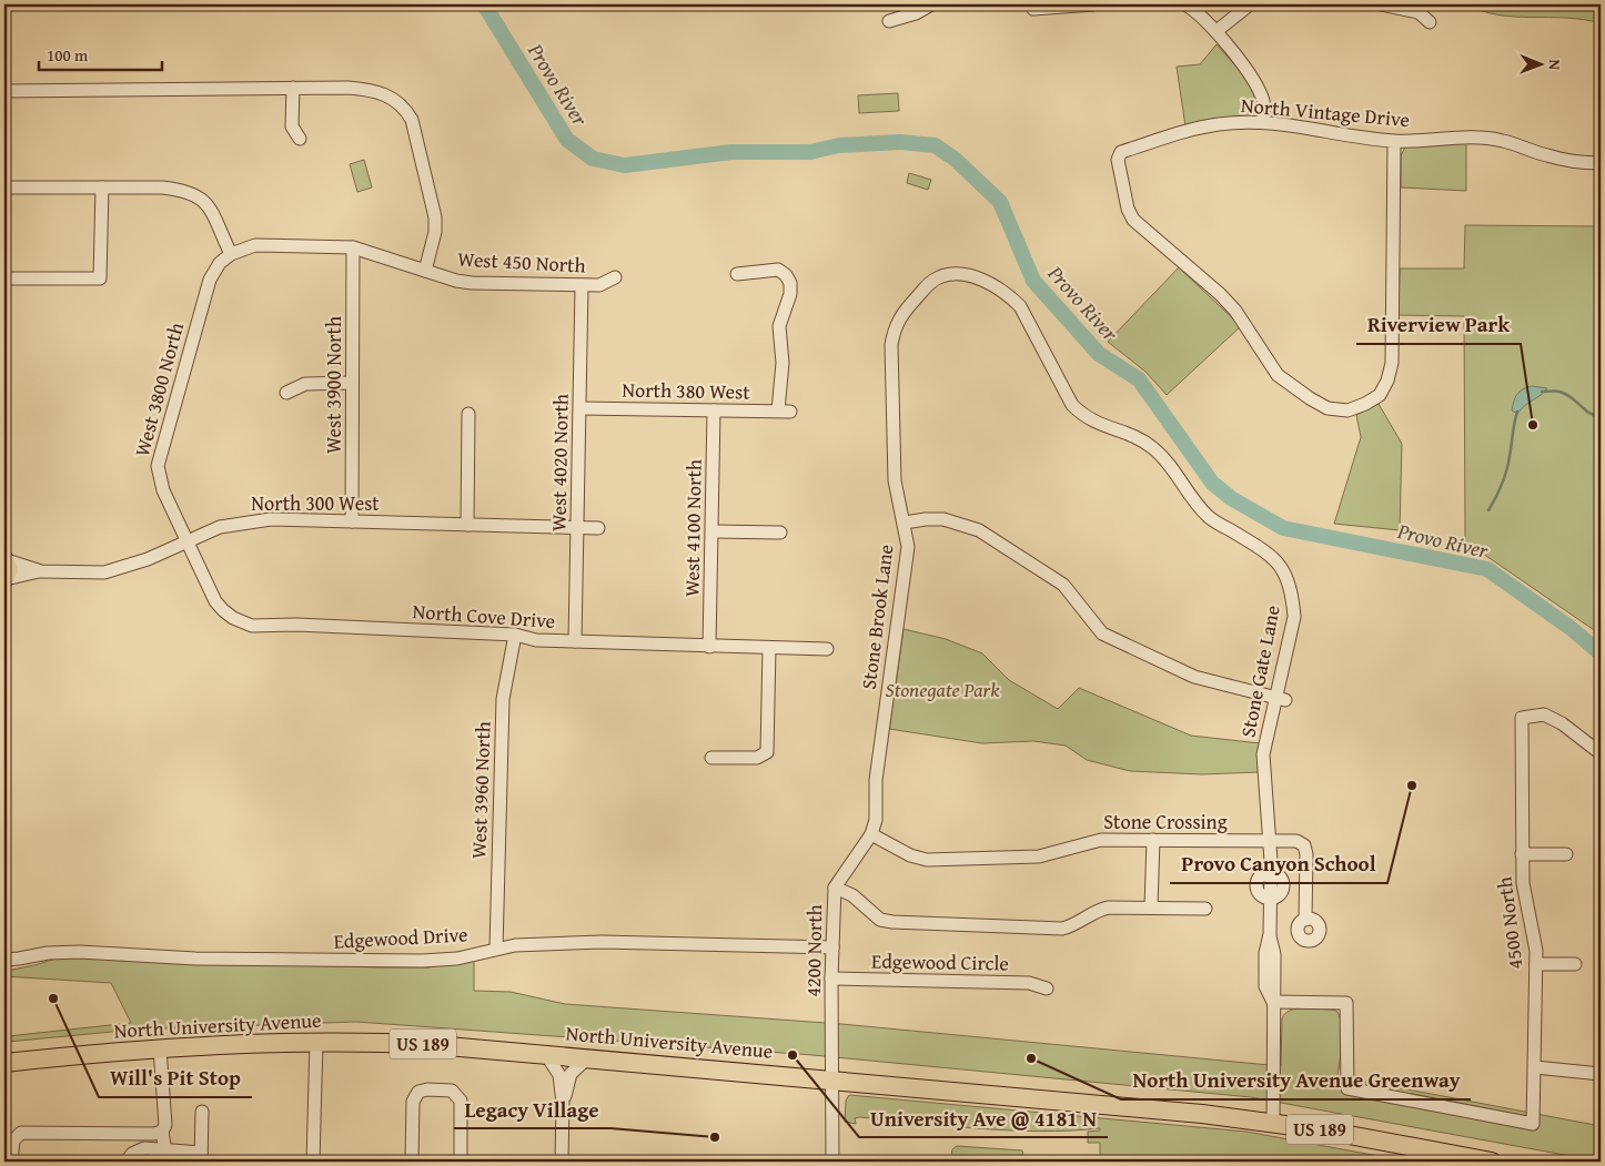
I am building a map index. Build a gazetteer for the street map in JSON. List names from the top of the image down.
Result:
{
  "streets": {
    "highway": ["North University Avenue", "US 189"],
    "street": [
      "North Vintage Drive",
      "West 450 North",
      "West 3900 North",
      "West 3800 North",
      "North 380 West",
      "West 4020 North",
      "North 300 West",
      "West 4100 North",
      "North Cove Drive",
      "Stone Brook Lane",
      "Stone Gate Lane",
      "West 3960 North",
      "Stone Crossing",
      "4500 North",
      "Edgewood Drive",
      "4200 North",
      "Edgewood Circle"
    ]
  },
  "crossings": [
    ["West 450 North", "West 3900 North"],
    ["West 450 North", "West 3800 North"],
    ["West 450 North", "West 4020 North"],
    ["West 3900 North", "North 300 West"],
    ["West 3800 North", "North 300 West"],
    ["West 3800 North", "North Cove Drive"],
    ["North 380 West", "West 4020 North"],
    ["North 380 West", "West 4100 North"],
    ["West 4020 North", "North 300 West"],
    ["West 4020 North", "North Cove Drive"],
    ["North 300 West", "North Cove Drive"],
    ["West 4100 North", "North Cove Drive"],
    ["North Cove Drive", "West 3960 North"],
    ["Stone Brook Lane", "Stone Gate Lane"],
    ["Stone Brook Lane", "Stone Crossing"],
    ["Stone Brook Lane", "4200 North"],
    ["Stone Gate Lane", "Stone Crossing"],
    ["West 3960 North", "Edgewood Drive"],
    ["Stone Crossing", "4200 North"],
    ["Edgewood Drive", "4200 North"],
    ["4200 North", "Edgewood Circle"],
    ["4200 North", "North University Avenue"]
  ],
  "water": ["Provo River"],
  "parks": ["Stonegate Park"],
  "places": [
    "Riverview Park",
    "Provo Canyon School",
    "Will's Pit Stop",
    "University Ave @ 4181 N",
    "North University Avenue Greenway",
    "Legacy Village"
  ],
  "scale_bar": "100 m",
  "north": "right"
}
